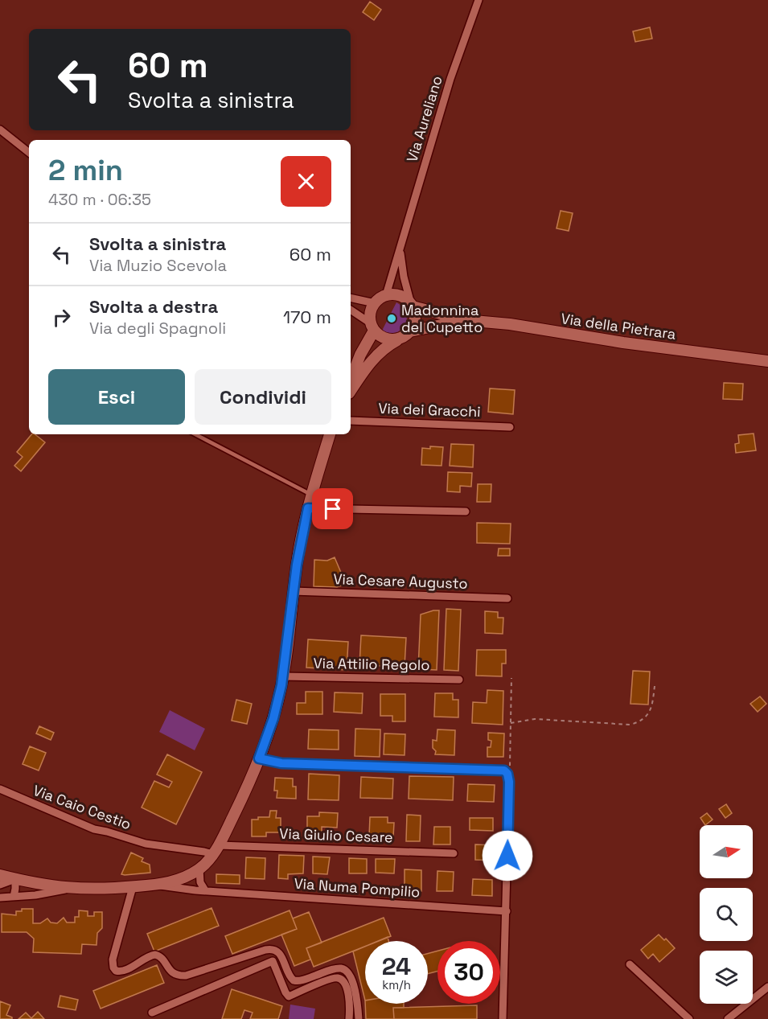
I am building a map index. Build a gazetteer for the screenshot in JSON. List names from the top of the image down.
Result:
{
  "streets": {
    "street": [
      "Via Aureliano",
      "Via della Pietrara",
      "Via dei Gracchi",
      "Via Cesare Augusto",
      "Via Attilio Regolo",
      "Via Caio Cestio",
      "Via Giulio Cesare",
      "Via Numa Pompilio"
    ]
  },
  "crossings": [
    ["Via Aureliano", "Via della Pietrara"],
    ["Via Caio Cestio", "Via Giulio Cesare"]
  ],
  "places": ["Madonnina del Cupetto"],
  "north": "right",
  "page": {
    "turn": ["60 m", "Svolta a sinistra"],
    "heading": ["2 min", "430 m · 06:35"],
    "list": [
      {
        "name": "Svolta a sinistra",
        "note": "Via Muzio Scevola",
        "value": "60 m"
      },
      {
        "name": "Svolta a destra",
        "note": "Via degli Spagnoli",
        "value": "170 m"
      }
    ],
    "buttons": ["Esci", "Condividi"],
    "speed": "24 km/h",
    "limit": "30"
  }
}
